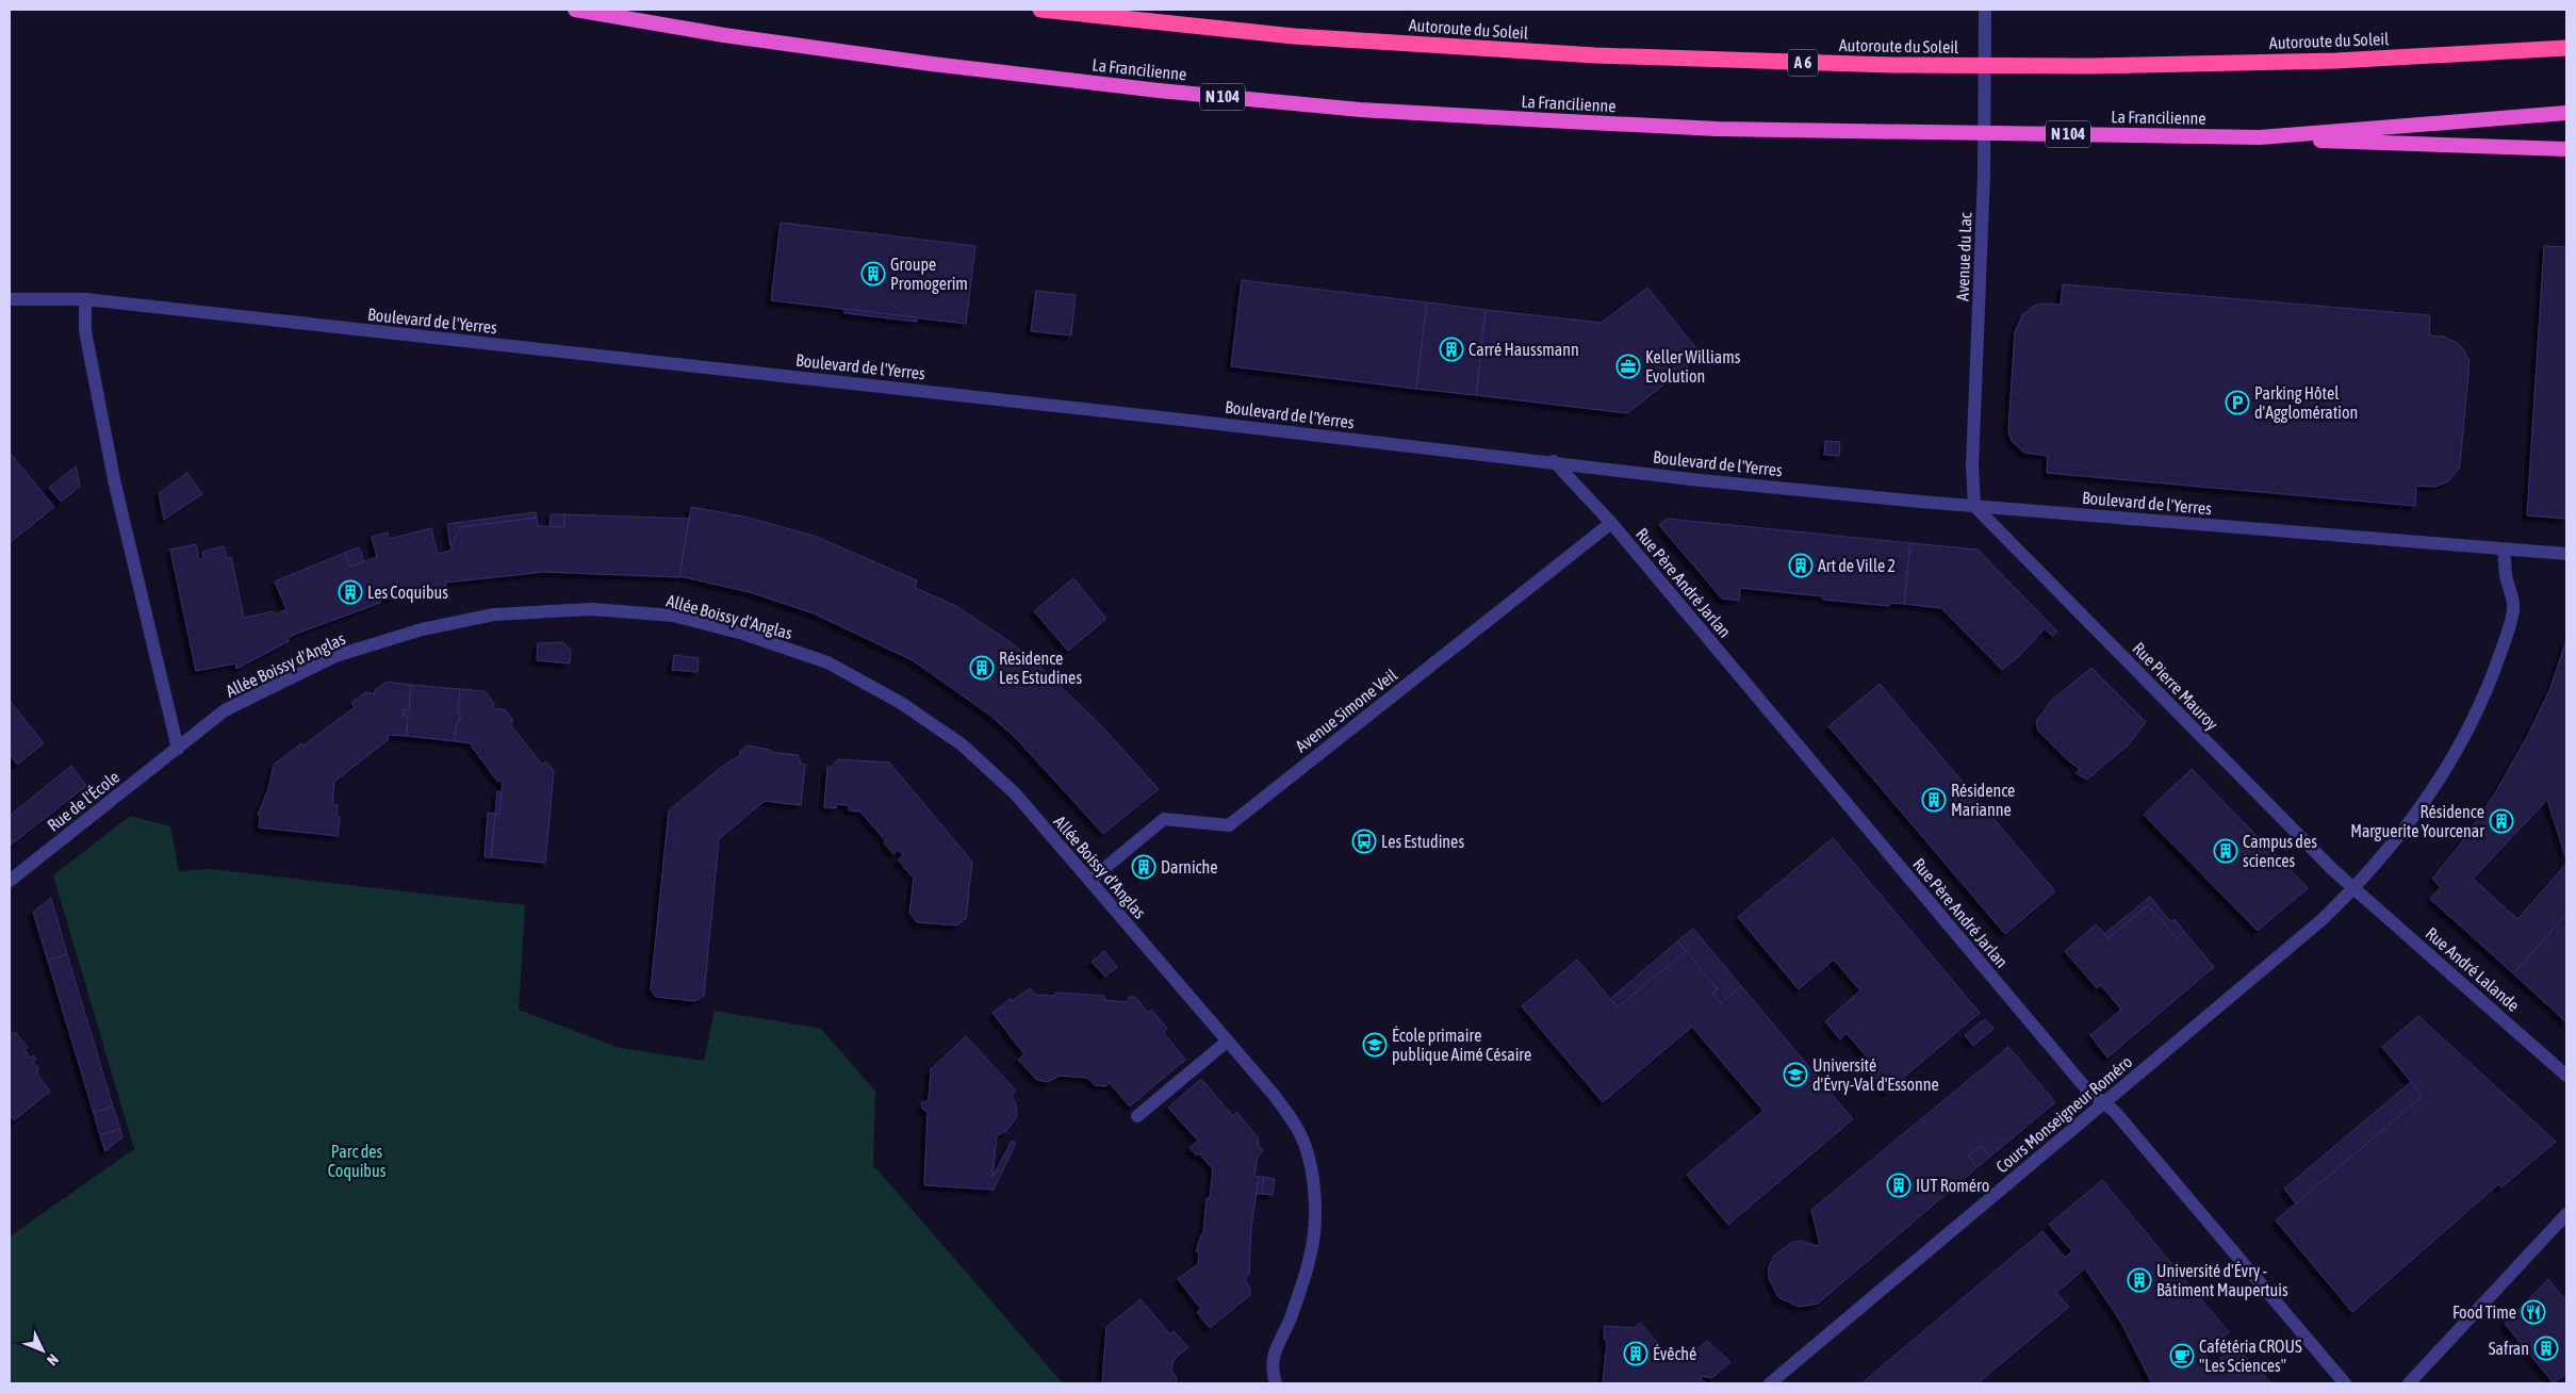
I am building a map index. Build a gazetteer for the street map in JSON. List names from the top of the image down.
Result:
{
  "streets": {
    "highway": [
      "Autoroute du Soleil",
      "A 6",
      "La Francilienne",
      "N 104"
    ],
    "street": [
      "Avenue du Lac",
      "Boulevard de l'Yerres",
      "Rue Père André Jarlan",
      "Allée Boissy d'Anglas",
      "Rue Pierre Mauroy",
      "Avenue Simone Veil",
      "Rue de l'École",
      "Rue André Lalande",
      "Cours Monseigneur Roméro"
    ]
  },
  "crossings": [
    ["Avenue du Lac", "Boulevard de l'Yerres"],
    ["Avenue du Lac", "Rue Pierre Mauroy"],
    ["Boulevard de l'Yerres", "Rue Père André Jarlan"],
    ["Boulevard de l'Yerres", "Rue Pierre Mauroy"],
    ["Boulevard de l'Yerres", "Cours Monseigneur Roméro"],
    ["Rue Père André Jarlan", "Avenue Simone Veil"],
    ["Rue Père André Jarlan", "Cours Monseigneur Roméro"],
    ["Allée Boissy d'Anglas", "Avenue Simone Veil"],
    ["Allée Boissy d'Anglas", "Rue de l'École"],
    ["Rue Pierre Mauroy", "Rue André Lalande"],
    ["Rue Pierre Mauroy", "Cours Monseigneur Roméro"],
    ["Rue André Lalande", "Cours Monseigneur Roméro"]
  ],
  "parks": ["Parc des Coquibus"],
  "places": {
    "building": [
      "Groupe Promogerim",
      "Carré Haussmann",
      "Art de Ville 2",
      "Les Coquibus",
      "Résidence Les Estudines",
      "Résidence Marianne",
      "Résidence Marguerite Yourcenar",
      "Campus des sciences",
      "Darniche",
      "IUT Roméro",
      "Université d'Évry - Bâtiment Maupertuis",
      "Safran",
      "Évêché"
    ],
    "office": ["Keller Williams Evolution"],
    "parking": ["Parking Hôtel d'Agglomération"],
    "bus stop": ["Les Estudines"],
    "school or university": ["École primaire publique Aimé Césaire", "Université d'Évry-Val d'Essonne"],
    "restaurant": ["Food Time"],
    "cafe": ["Cafétéria CROUS \"Les Sciences\""]
  },
  "north": "bottom right"
}
